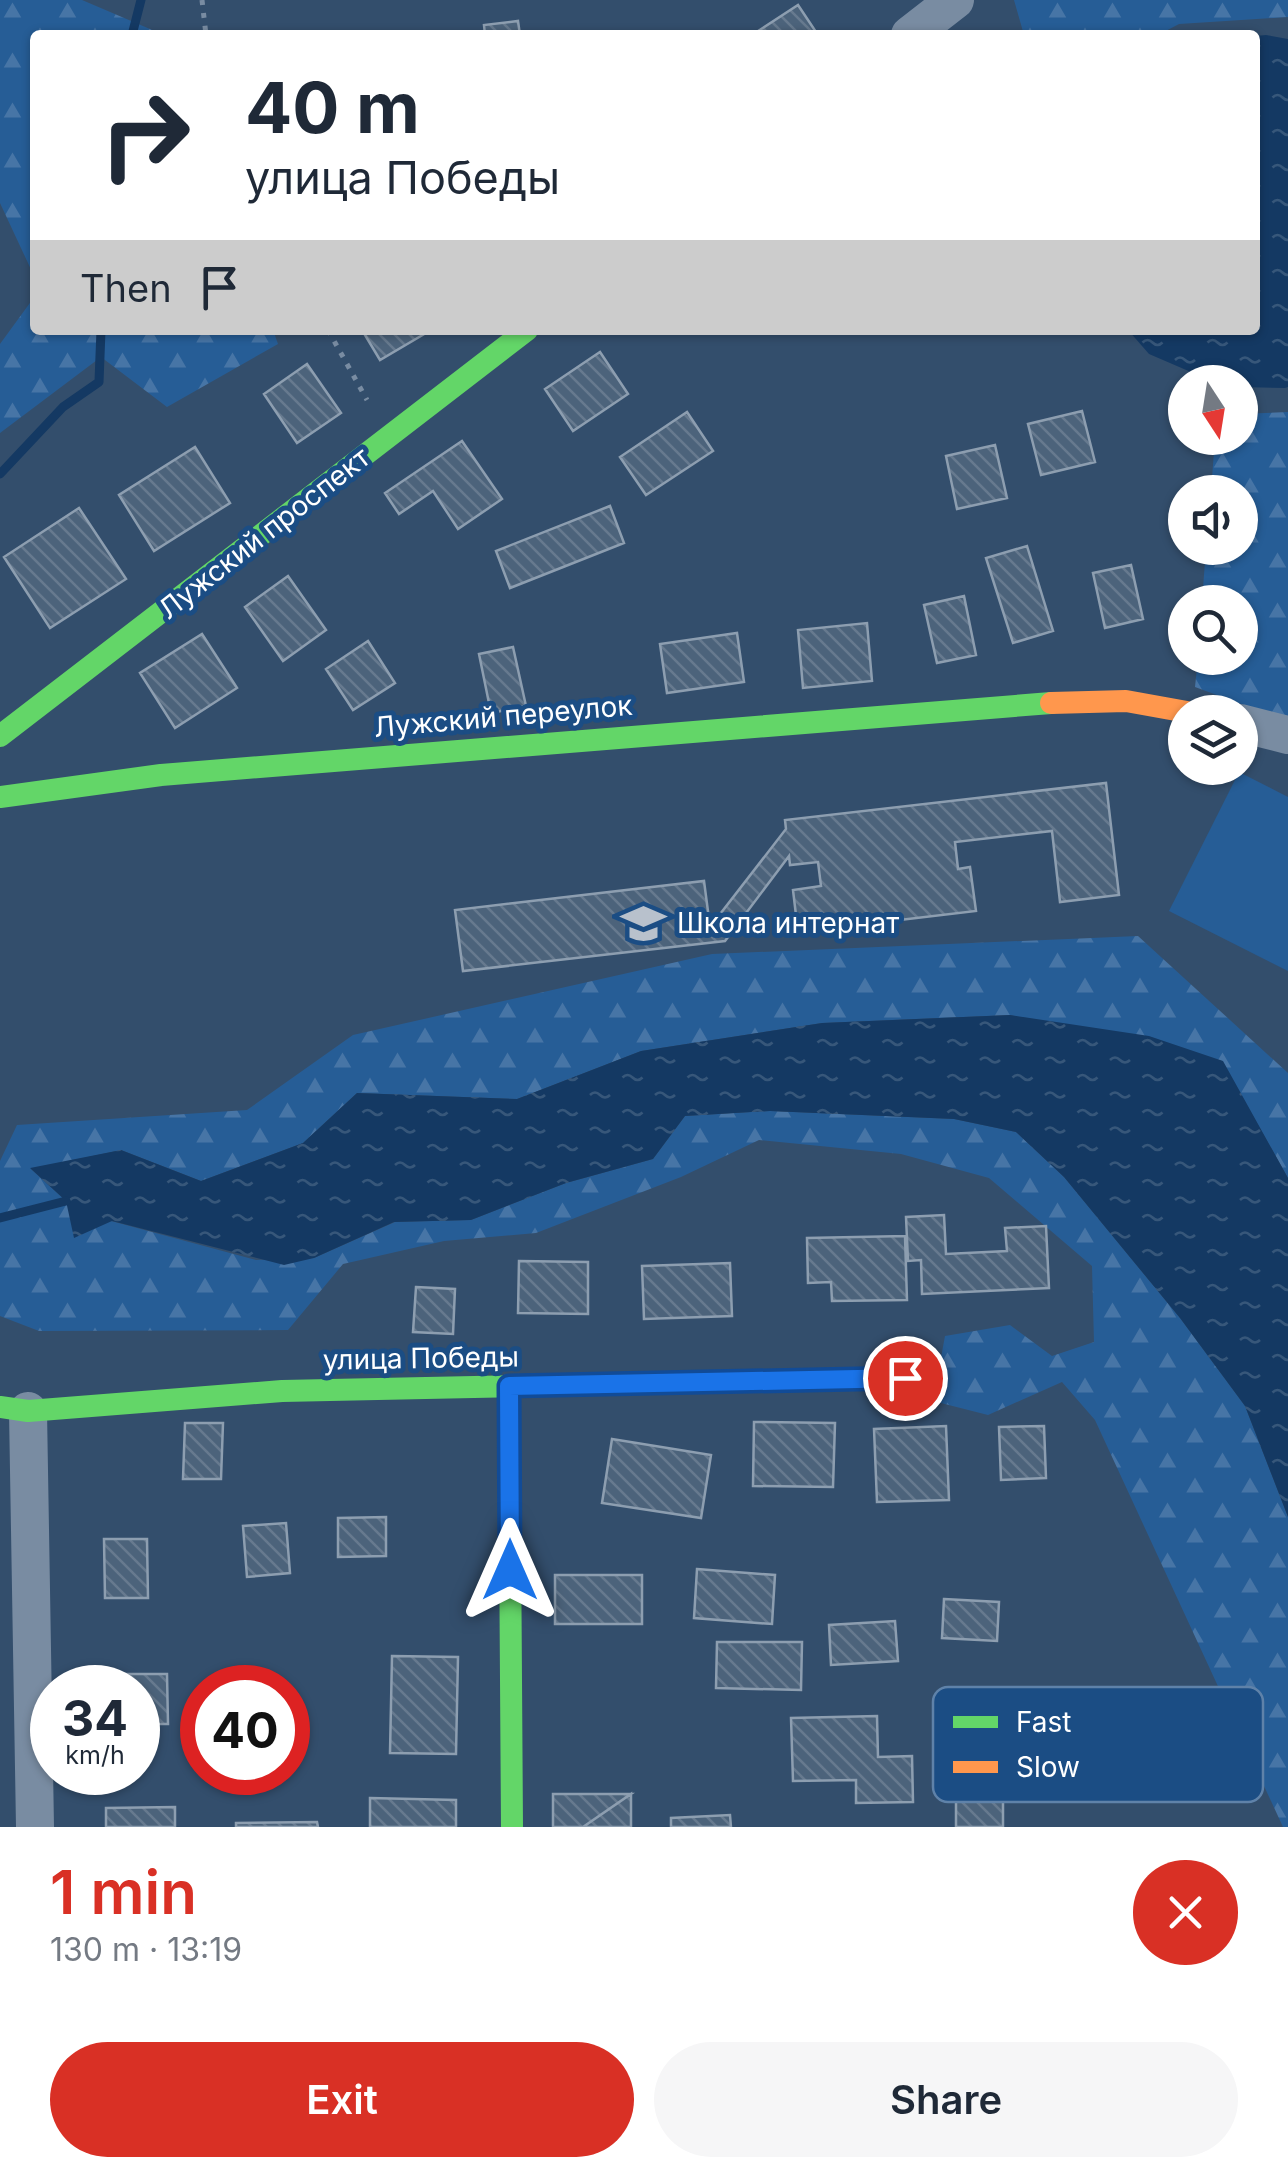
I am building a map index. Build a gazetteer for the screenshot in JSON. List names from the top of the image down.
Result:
{
  "streets": {
    "street": ["Лужский проспект", "Лужский переулок", "улица Победы"]
  },
  "places": {
    "school or university": ["Школа интернат"]
  },
  "legend": ["Fast", "Slow"],
  "north": "bottom",
  "page": {
    "turn": ["40 m", "улица Победы"],
    "then": "Then",
    "speed": "34 km/h",
    "limit": "40",
    "heading": ["1 min", "130 m · 13:19"],
    "buttons": ["Exit", "Share"]
  }
}
